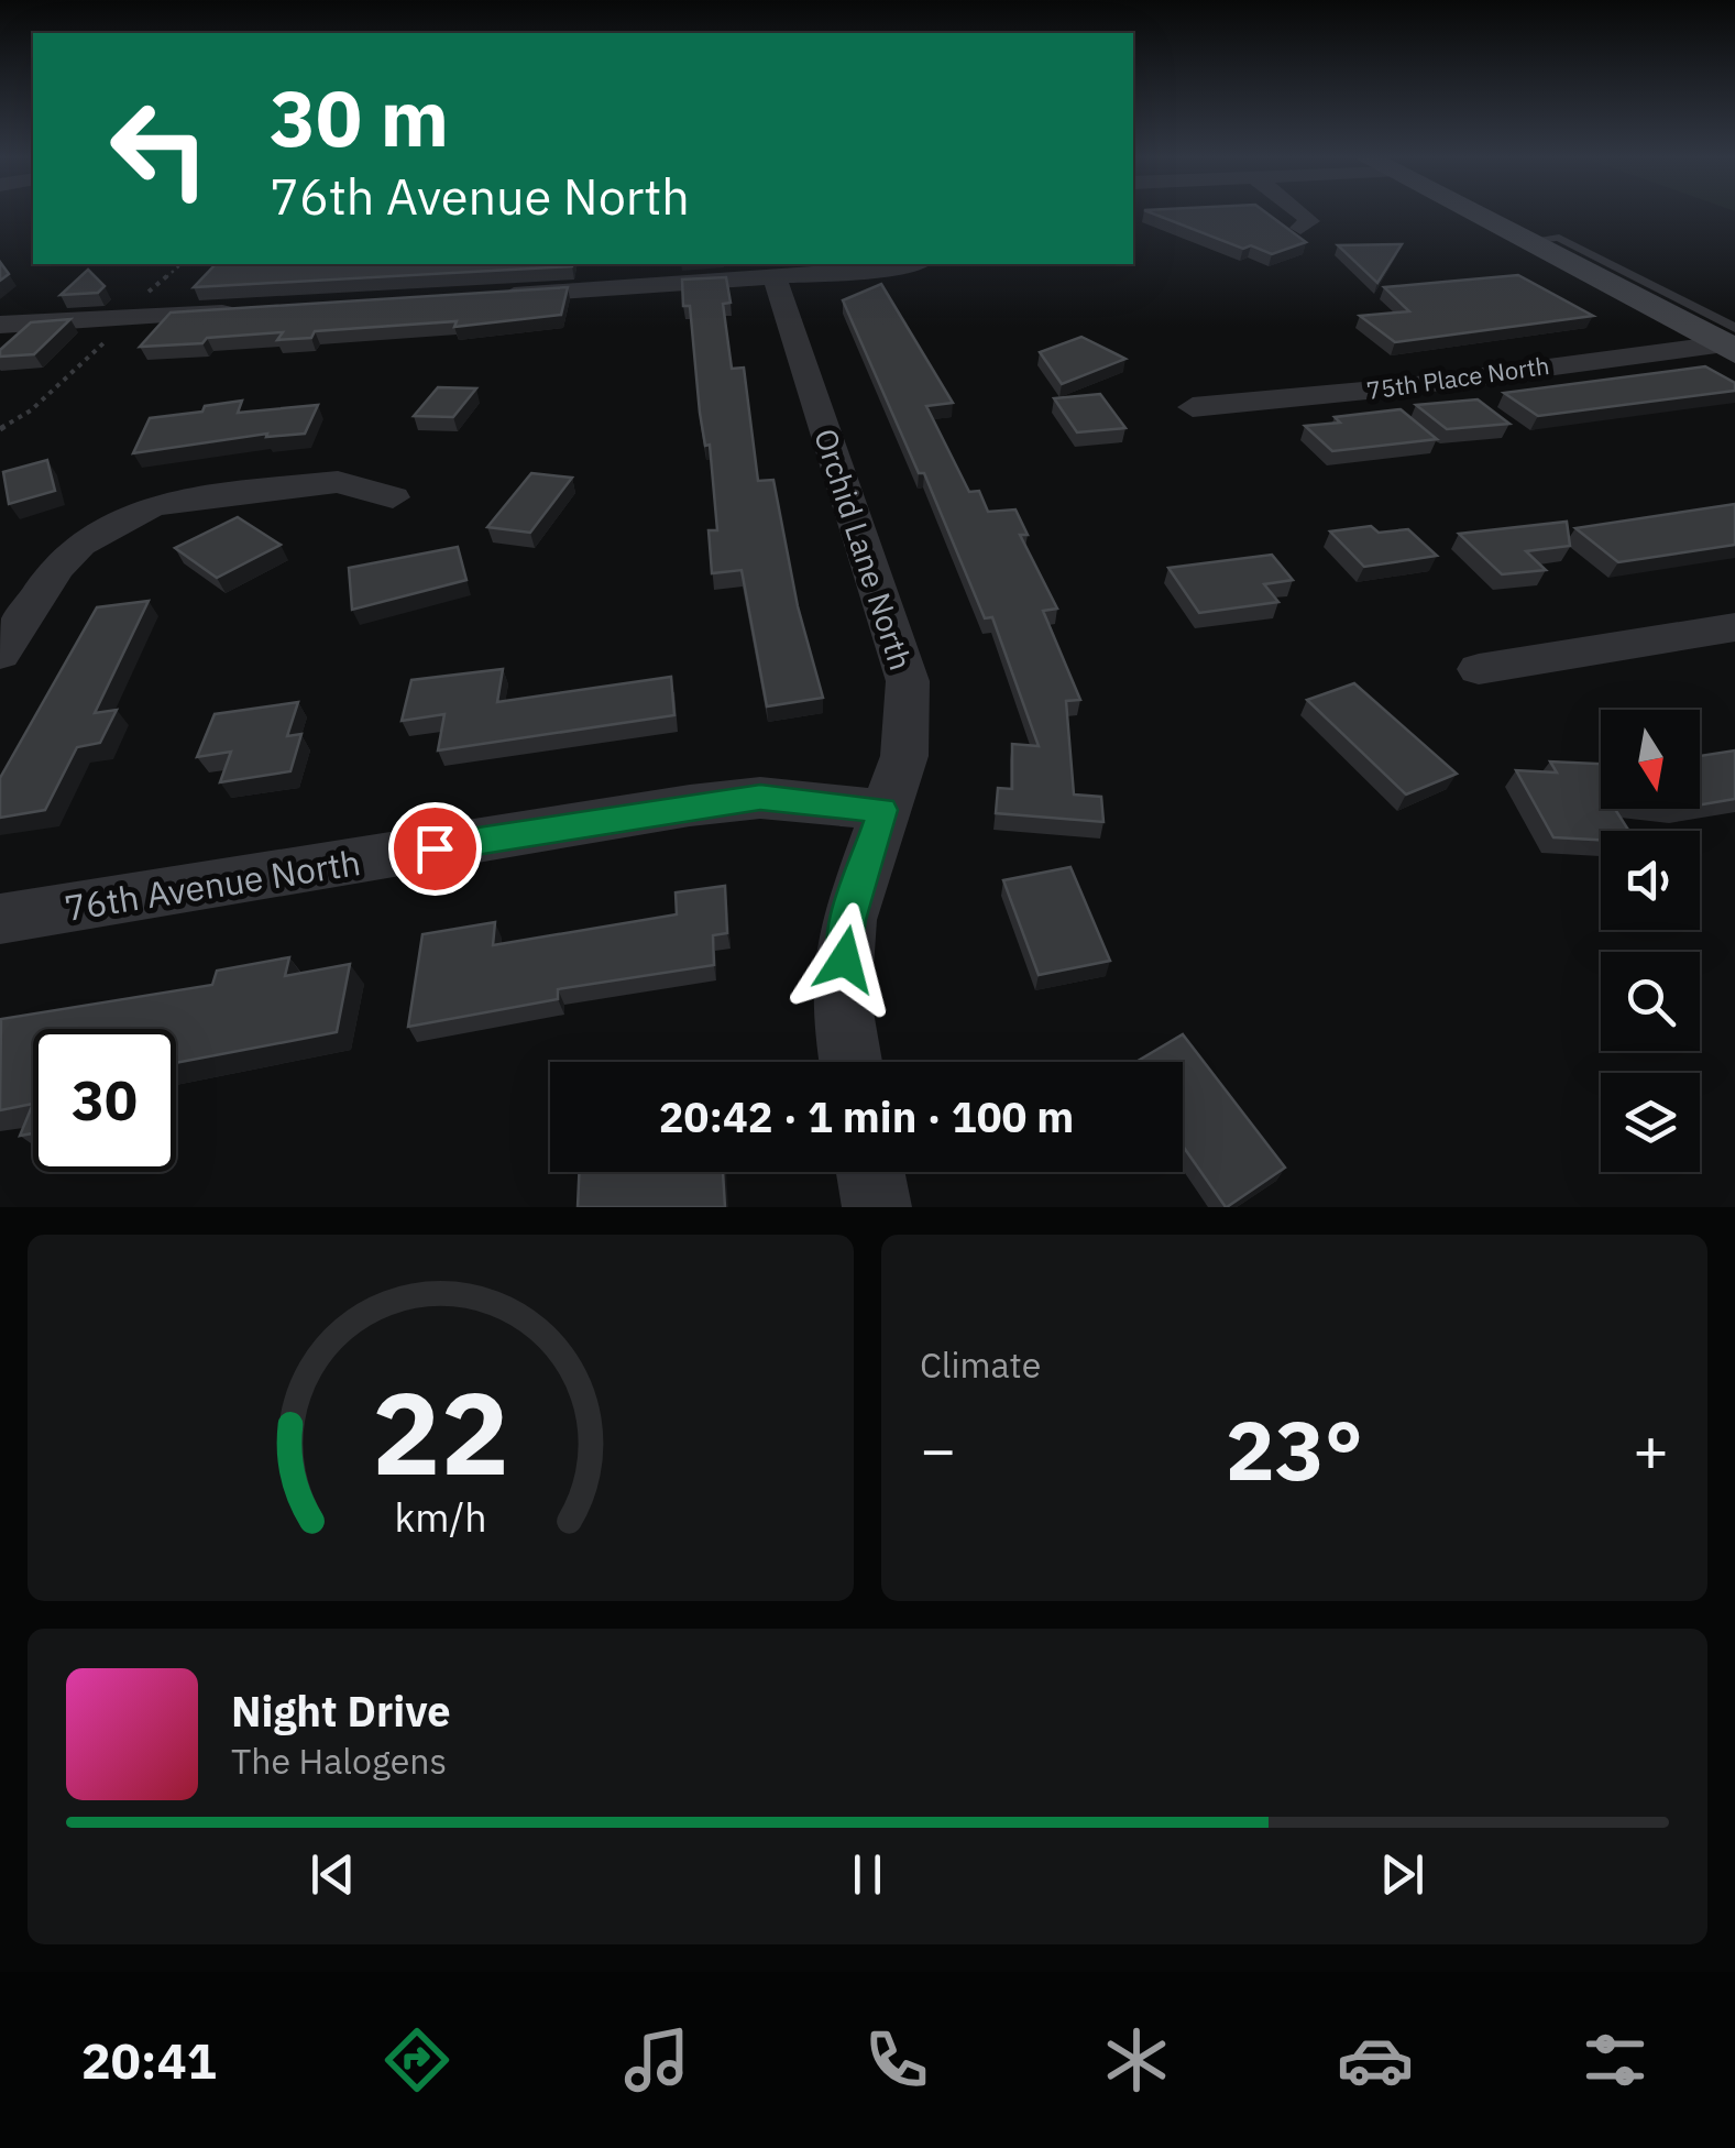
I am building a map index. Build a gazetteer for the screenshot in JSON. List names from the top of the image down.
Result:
{
  "streets": {
    "street": ["75th Place North", "Orchid Lane North", "76th Avenue North"]
  },
  "crossings": [
    ["Orchid Lane North", "76th Avenue North"]
  ],
  "north": "bottom",
  "page": {
    "turn": ["30 m", "76th Avenue North"],
    "limit": "30",
    "trip": "20:42 · 1 min · 100 m",
    "tile": "Climate",
    "heat": ["−", "23°", "+"],
    "song": ["Night Drive", "The Halogens"],
    "tabs": "20:41",
    "gauge": ["22", "km/h"]
  }
}
